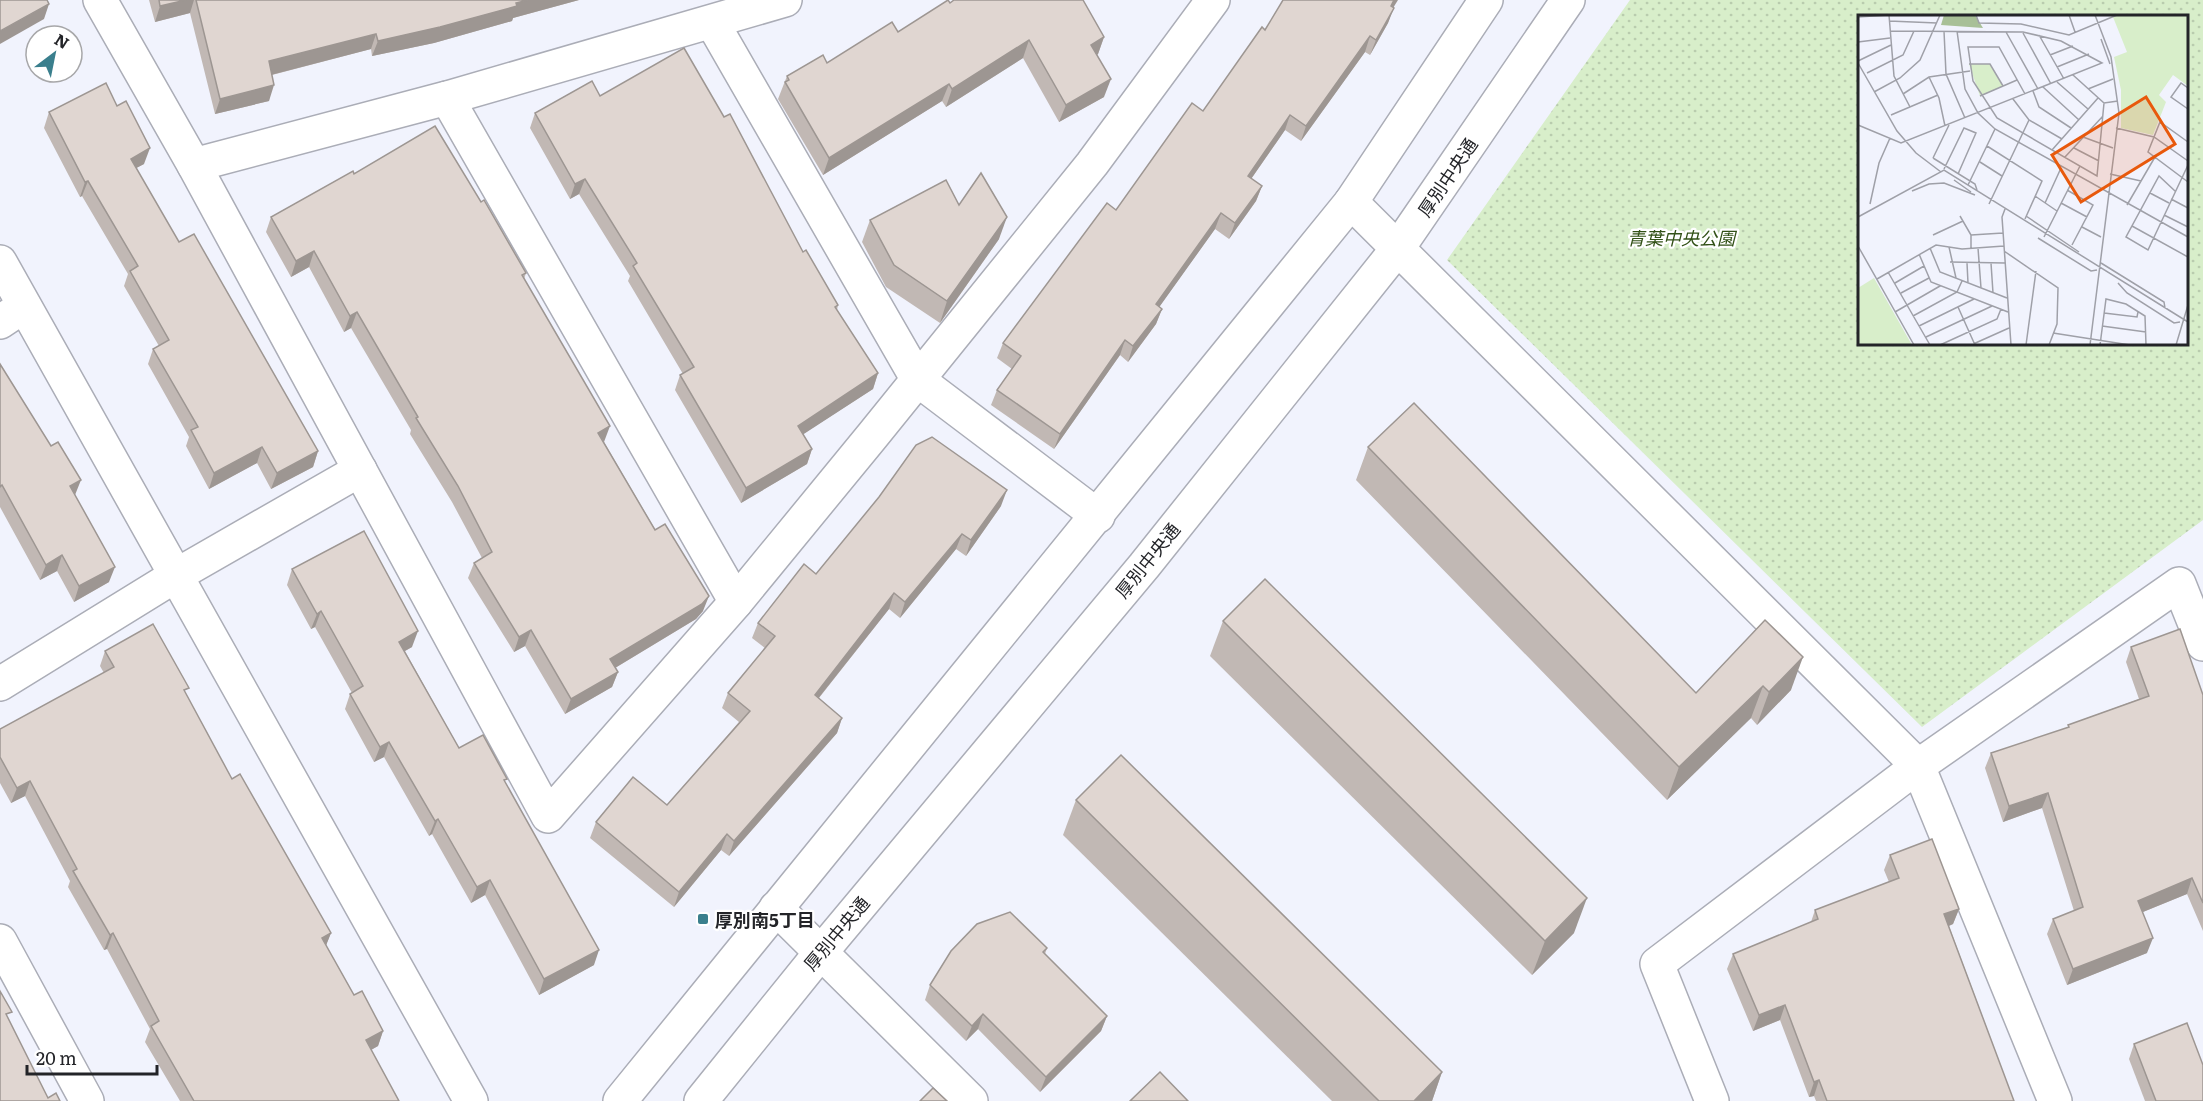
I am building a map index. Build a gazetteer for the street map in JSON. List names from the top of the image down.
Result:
{
  "streets": {
    "street": ["厚別中央通"]
  },
  "parks": ["青葉中央公園"],
  "places": {
    "transit": ["厚別南5丁目"]
  },
  "scale_bar": "20 m",
  "north": "top right"
}
